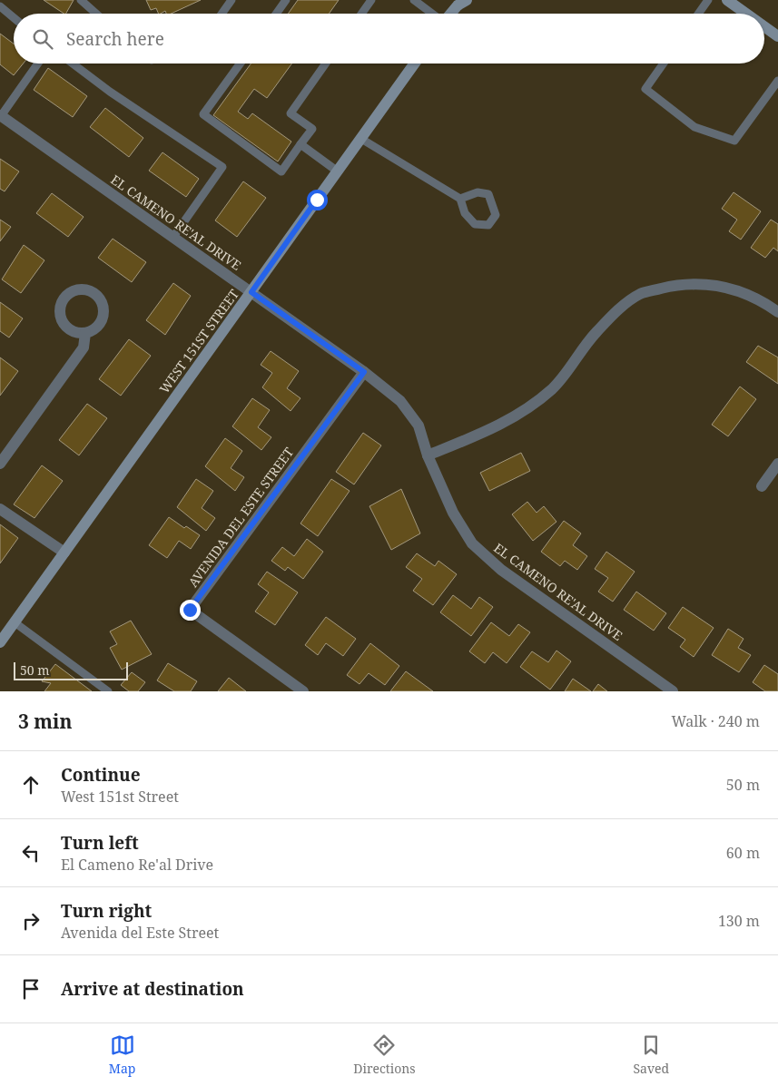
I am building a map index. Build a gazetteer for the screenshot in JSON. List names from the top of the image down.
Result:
{
  "streets": {
    "street": ["EL CAMENO RE'AL DRIVE", "WEST 151ST STREET", "AVENIDA DEL ESTE STREET"]
  },
  "crossings": [
    ["EL CAMENO RE'AL DRIVE", "WEST 151ST STREET"],
    ["EL CAMENO RE'AL DRIVE", "AVENIDA DEL ESTE STREET"]
  ],
  "scale_bar": "50 m",
  "page": {
    "search": "Search here",
    "scale": "50 m",
    "heading": ["3 min", "Walk · 240 m"],
    "list": [
      ["Continue", "West 151st Street", "50 m"],
      ["Turn left", "El Cameno Re'al Drive", "60 m"],
      ["Turn right", "Avenida del Este Street", "130 m"],
      "Arrive at destination"
    ],
    "nav": ["Map", "Directions", "Saved"]
  }
}
